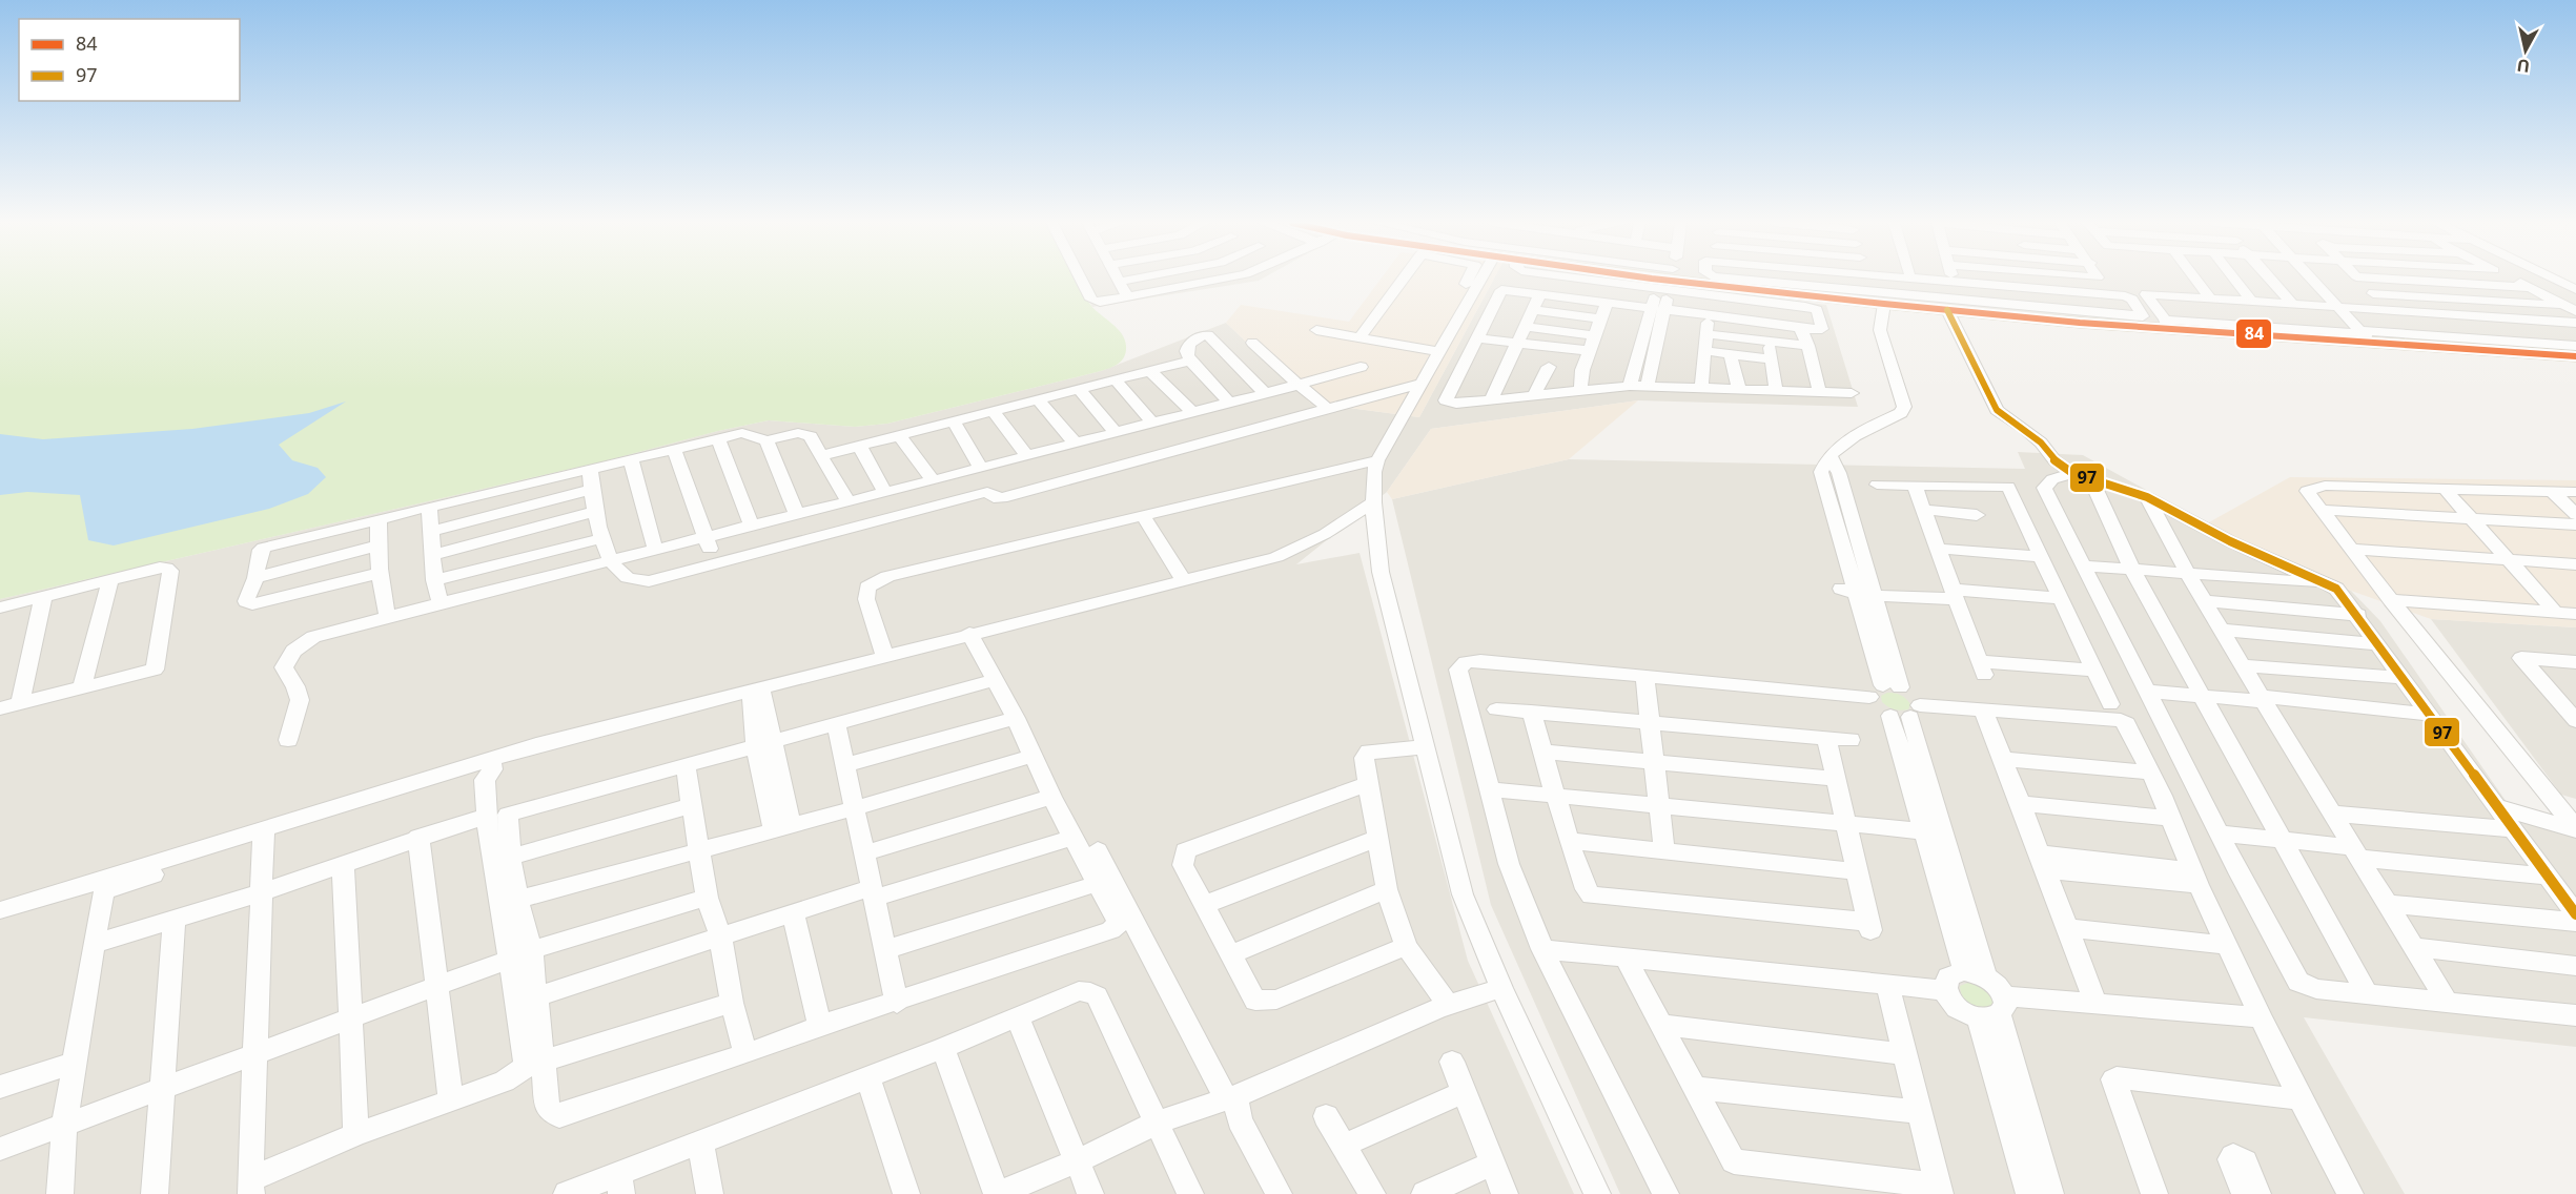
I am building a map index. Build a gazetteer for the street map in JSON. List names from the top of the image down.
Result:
{
  "lines": ["transit line 84", "transit line 97"],
  "legend": ["84", "97"],
  "north": "bottom"
}
